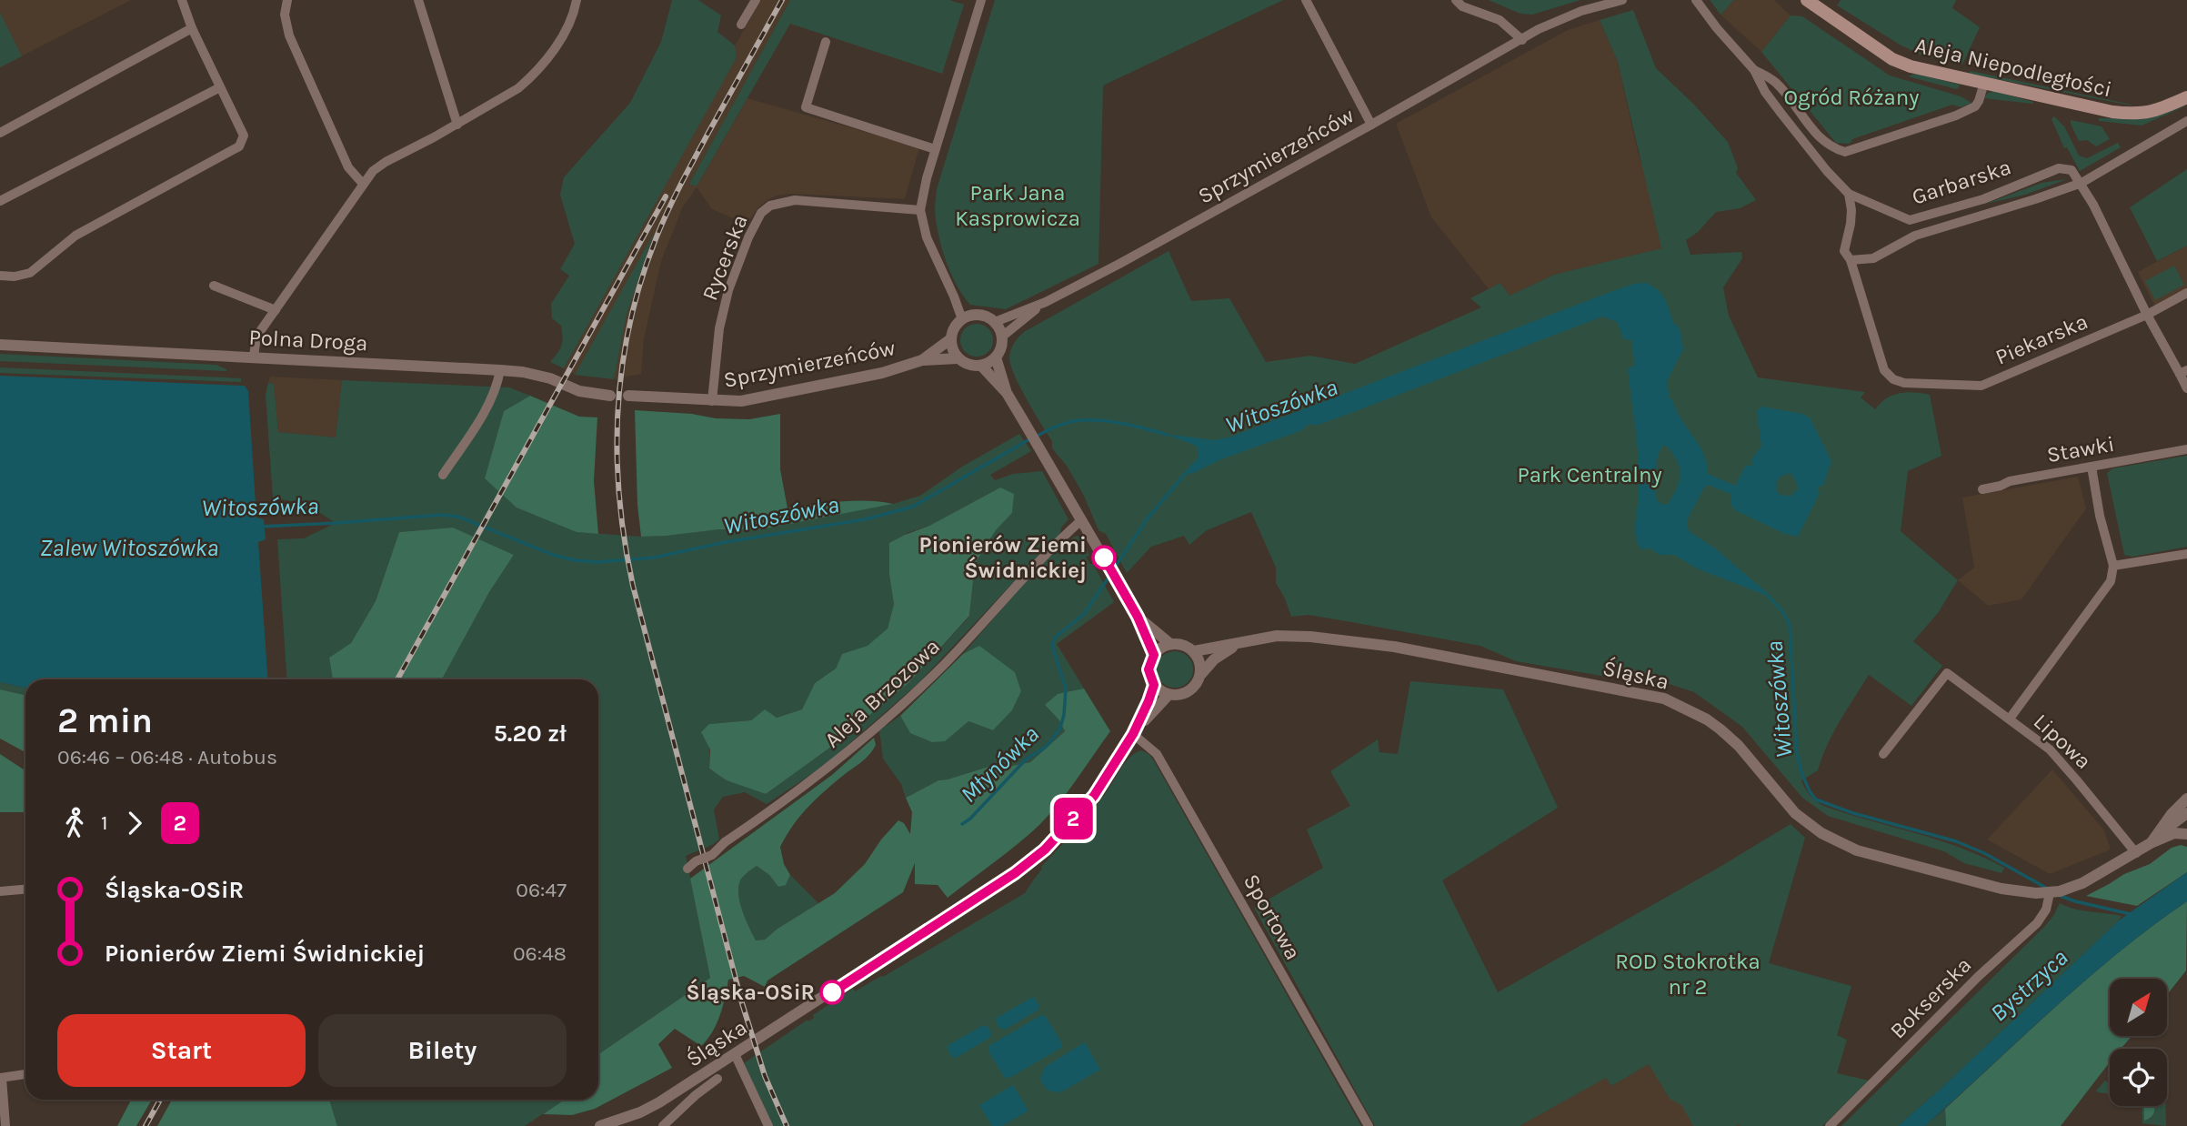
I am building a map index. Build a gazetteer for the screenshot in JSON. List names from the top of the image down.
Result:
{
  "streets": {
    "main road": ["Aleja Niepodległości"],
    "street": [
      "Sprzymierzeńców",
      "Garbarska",
      "Rycerska",
      "Piekarska",
      "Polna Droga",
      "Stawki",
      "Śląska",
      "Aleja Brzozowa",
      "Lipowa",
      "Sportowa",
      "Bokserska"
    ]
  },
  "crossings": [
    ["Sprzymierzeńców", "Rycerska"],
    ["Garbarska", "Piekarska"],
    ["Śląska", "Lipowa"],
    ["Śląska", "Sportowa"],
    ["Śląska", "Bokserska"]
  ],
  "water": [
    "Witoszówka",
    "Zalew Witoszówka",
    "Młynówka",
    "Bystrzyca"
  ],
  "parks": [
    "Ogród Różany",
    "Park Jana Kasprowicza",
    "Park Centralny",
    "ROD Stokrotka nr 2"
  ],
  "places": ["Pionierów Ziemi Świdnickiej", "Śląska-OSiR"],
  "lines": ["bus line 2"],
  "north": "top right",
  "page": {
    "on_map": "2",
    "heading": ["2 min", "06:46 – 06:48 · Autobus", "5.20 zł"],
    "legs": ["1", "2"],
    "list": [
      {
        "name": "Śląska-OSiR",
        "value": "06:47"
      },
      {
        "name": "Pionierów Ziemi Świdnickiej",
        "value": "06:48"
      }
    ],
    "buttons": ["Start", "Bilety"]
  }
}
